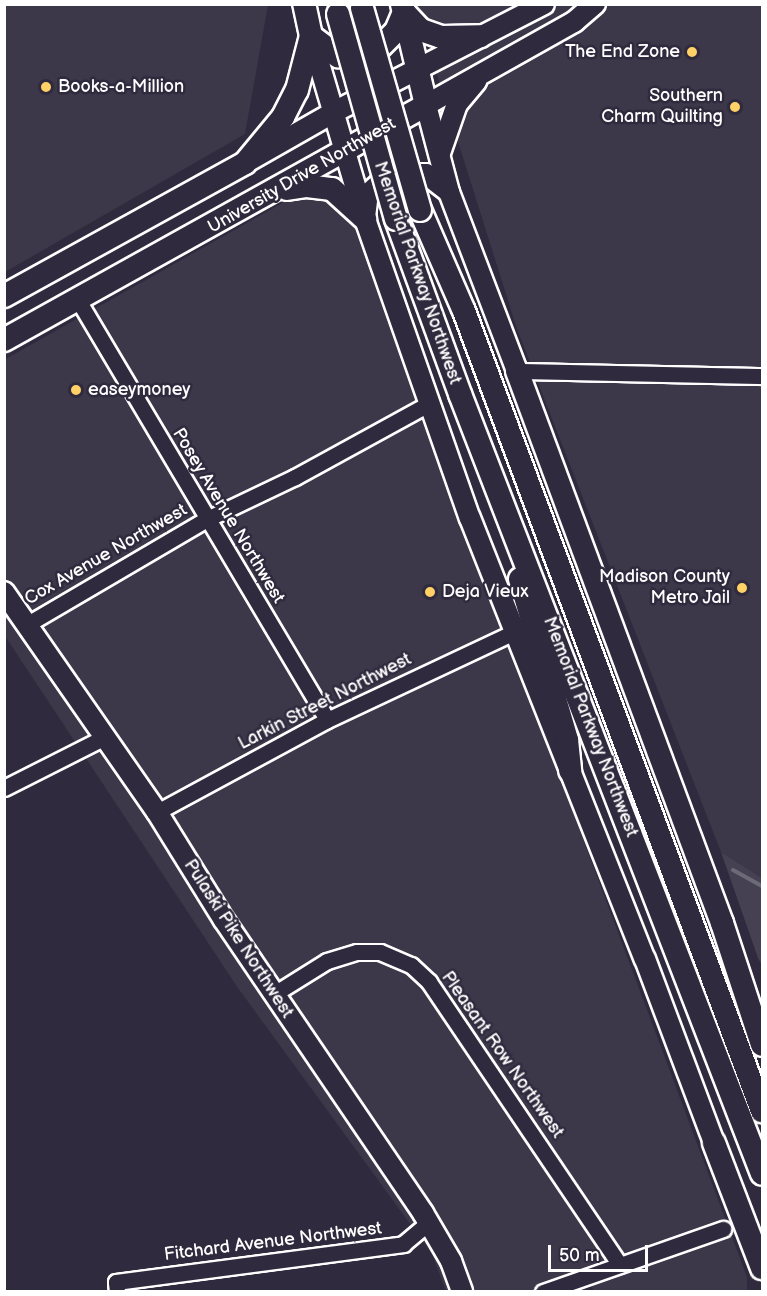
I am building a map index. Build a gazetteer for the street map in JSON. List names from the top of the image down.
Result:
{
  "streets": {
    "highway": ["University Drive Northwest", "Memorial Parkway Northwest"],
    "main road": ["Pulaski Pike Northwest"],
    "street": [
      "Posey Avenue Northwest",
      "Cox Avenue Northwest",
      "Larkin Street Northwest",
      "Pleasant Row Northwest",
      "Fitchard Avenue Northwest"
    ]
  },
  "crossings": [
    ["University Drive Northwest", "Posey Avenue Northwest"],
    ["Posey Avenue Northwest", "Cox Avenue Northwest"],
    ["Posey Avenue Northwest", "Larkin Street Northwest"],
    ["Cox Avenue Northwest", "Pulaski Pike Northwest"],
    ["Larkin Street Northwest", "Pulaski Pike Northwest"],
    ["Pulaski Pike Northwest", "Pleasant Row Northwest"],
    ["Pulaski Pike Northwest", "Fitchard Avenue Northwest"]
  ],
  "places": [
    "The End Zone",
    "Books-a-Million",
    "Southern Charm Quilting",
    "easeymoney",
    "Madison County Metro Jail",
    "Deja Vieux"
  ],
  "scale_bar": "50 m"
}
